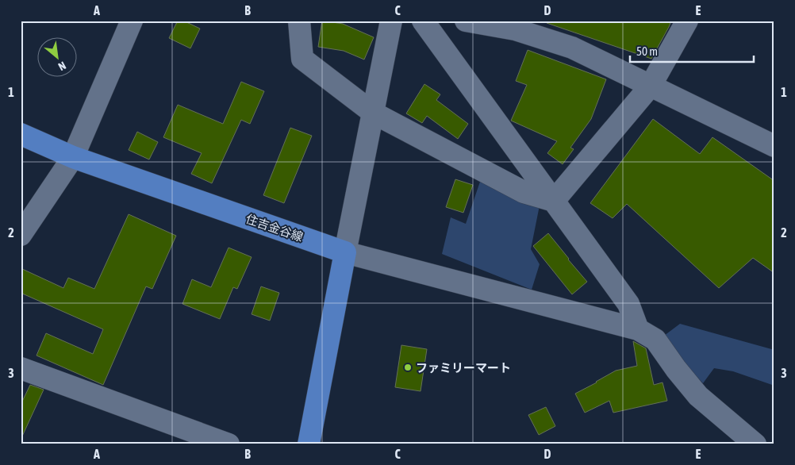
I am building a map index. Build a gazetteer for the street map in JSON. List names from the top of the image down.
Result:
{
  "streets": {
    "main road": ["住吉金谷線"]
  },
  "places": ["ファミリーマート"],
  "scale_bar": "50 m",
  "north": "bottom right",
  "grid": {
    "columns": [
      "A",
      "B",
      "C",
      "D",
      "E"
    ],
    "rows": ["1", "2", "3"]
  }
}
